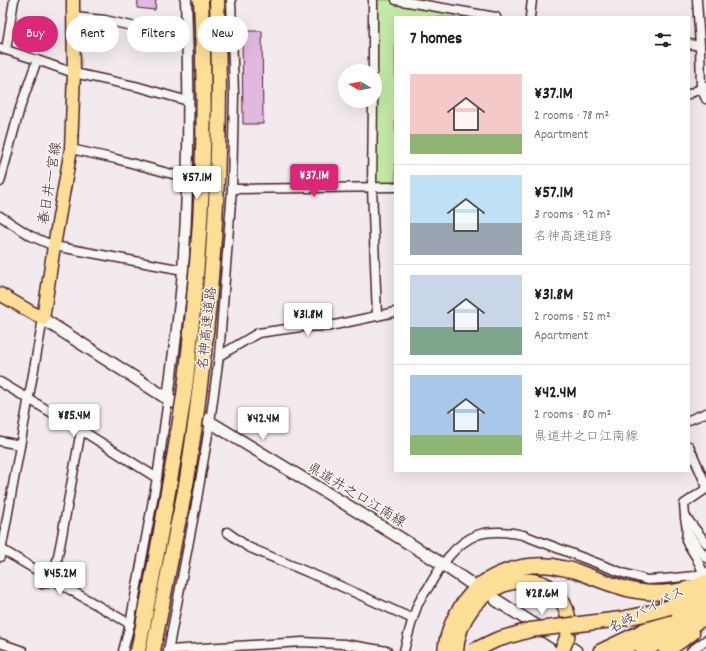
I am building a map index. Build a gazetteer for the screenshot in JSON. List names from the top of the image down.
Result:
{
  "streets": {
    "highway": ["名神高速道路", "名岐バイパス"],
    "main road": ["春日井一宮線", "県道井之口江南線"]
  },
  "crossings": [
    ["春日井一宮線", "県道井之口江南線"]
  ],
  "north": "left",
  "page": {
    "chip": [
      "Buy",
      "Rent",
      "Filters",
      "New"
    ],
    "heading": "7 homes",
    "list": [
      {
        "name": "¥37.1M",
        "note": "2 rooms · 78 m² · Apartment"
      },
      {
        "name": "¥57.1M",
        "note": "3 rooms · 92 m² · 名神高速道路"
      },
      {
        "name": "¥31.8M",
        "note": "2 rooms · 52 m² · Apartment"
      },
      {
        "name": "¥42.4M",
        "note": "2 rooms · 80 m² · 県道井之口江南線"
      }
    ],
    "price": [
      "¥37.1M",
      "¥57.1M",
      "¥31.8M",
      "¥85.4M",
      "¥42.4M",
      "¥45.2M",
      "¥28.6M"
    ]
  }
}
